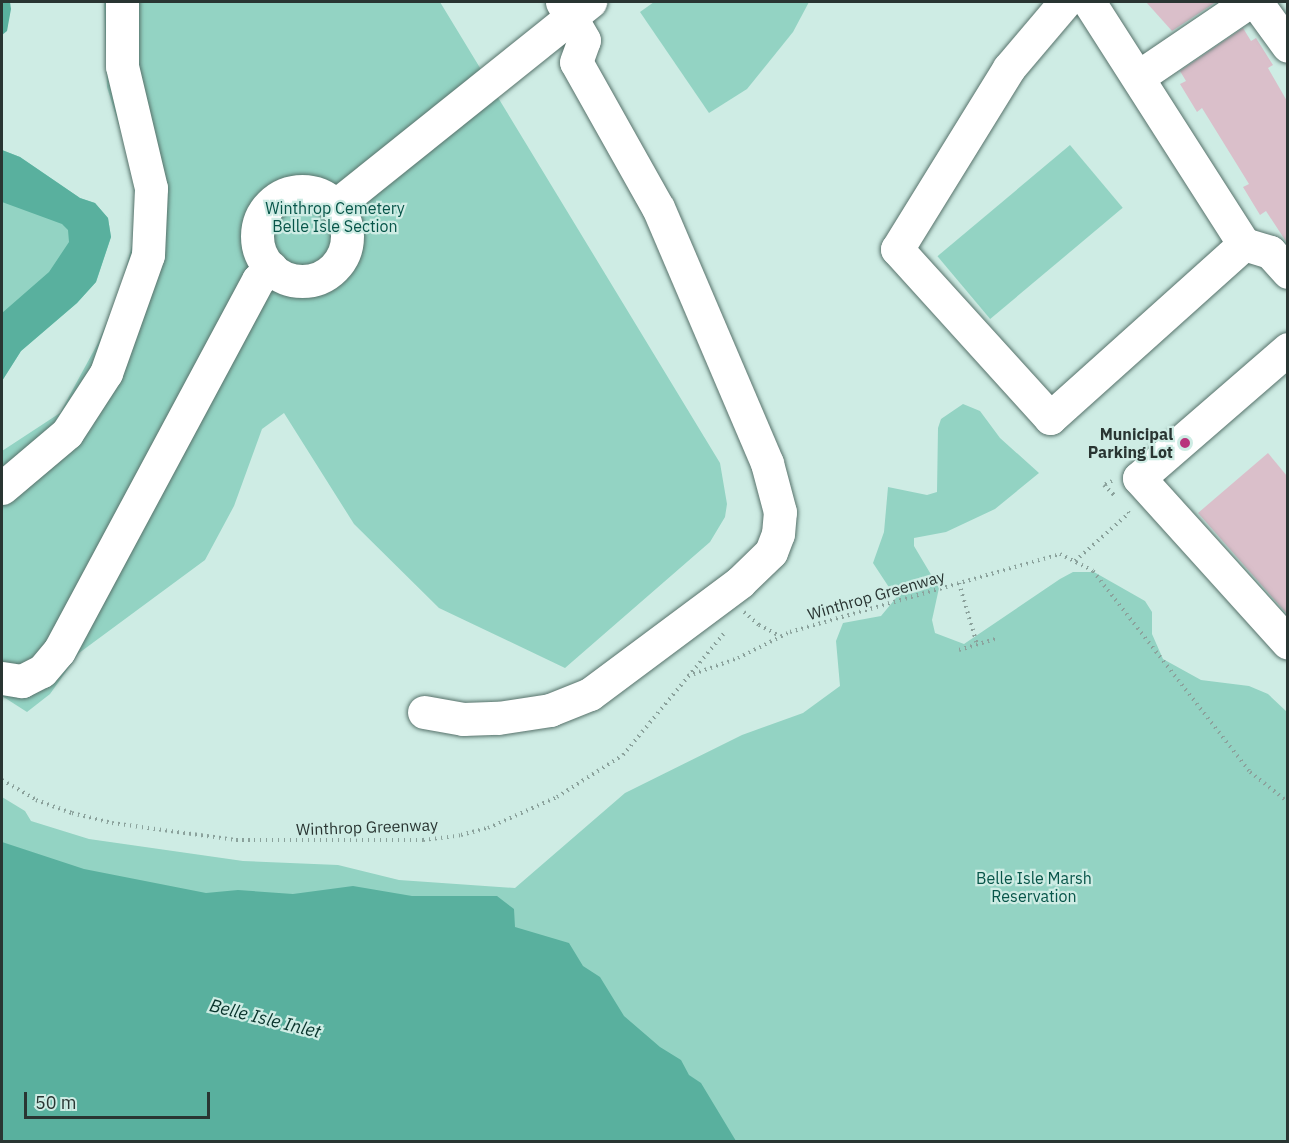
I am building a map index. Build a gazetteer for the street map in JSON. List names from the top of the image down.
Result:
{
  "streets": {
    "path": ["Winthrop Greenway"]
  },
  "water": ["Belle Isle Inlet"],
  "parks": ["Winthrop Cemetery Belle Isle Section", "Belle Isle Marsh Reservation"],
  "places": ["Municipal Parking Lot"],
  "scale_bar": "50 m"
}
